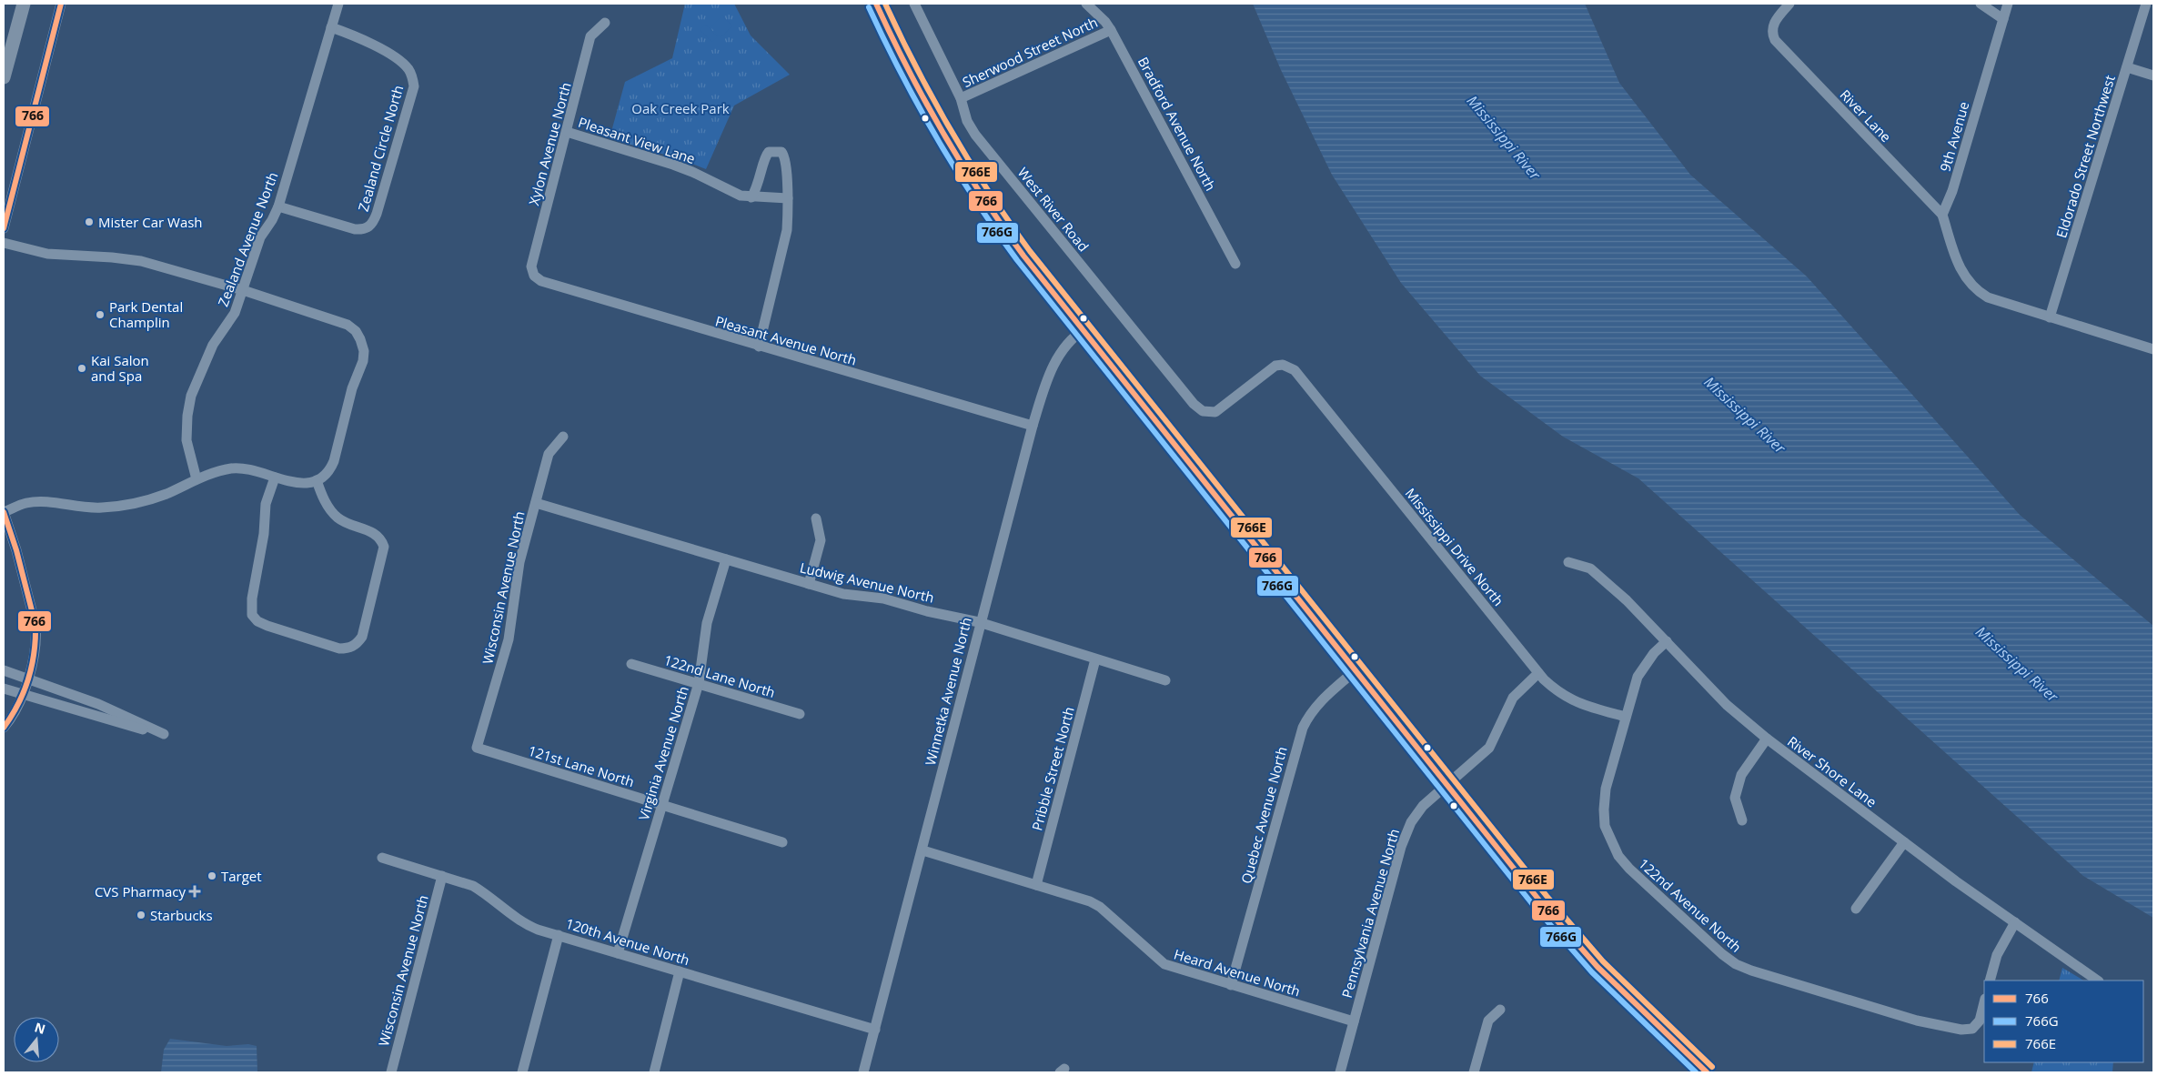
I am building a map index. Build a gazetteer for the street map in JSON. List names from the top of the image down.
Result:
{
  "streets": {
    "street": [
      "Sherwood Street North",
      "River Lane",
      "Bradford Avenue North",
      "9th Avenue",
      "Pleasant View Lane",
      "Xylon Avenue North",
      "Zealand Circle North",
      "Eldorado Street Northwest",
      "West River Road",
      "Zealand Avenue North",
      "Pleasant Avenue North",
      "Mississippi Drive North",
      "Ludwig Avenue North",
      "Wisconsin Avenue North",
      "122nd Lane North",
      "Winnetka Avenue North",
      "Virginia Avenue North",
      "121st Lane North",
      "Pribble Street North",
      "River Shore Lane",
      "Quebec Avenue North",
      "122nd Avenue North",
      "Pennsylvania Avenue North",
      "120th Avenue North",
      "Heard Avenue North"
    ]
  },
  "crossings": [
    ["Sherwood Street North", "Bradford Avenue North"],
    ["Sherwood Street North", "West River Road"],
    ["River Lane", "9th Avenue"],
    ["Pleasant View Lane", "Xylon Avenue North"],
    ["Xylon Avenue North", "Pleasant Avenue North"],
    ["Zealand Circle North", "Zealand Avenue North"],
    ["West River Road", "Mississippi Drive North"],
    ["Pleasant Avenue North", "Winnetka Avenue North"],
    ["Mississippi Drive North", "122nd Avenue North"],
    ["Mississippi Drive North", "Pennsylvania Avenue North"],
    ["Ludwig Avenue North", "Wisconsin Avenue North"],
    ["Ludwig Avenue North", "Winnetka Avenue North"],
    ["Ludwig Avenue North", "Virginia Avenue North"],
    ["Ludwig Avenue North", "Pribble Street North"],
    ["Wisconsin Avenue North", "121st Lane North"],
    ["Wisconsin Avenue North", "120th Avenue North"],
    ["122nd Lane North", "Virginia Avenue North"],
    ["Winnetka Avenue North", "120th Avenue North"],
    ["Winnetka Avenue North", "Heard Avenue North"],
    ["Virginia Avenue North", "121st Lane North"],
    ["Virginia Avenue North", "120th Avenue North"],
    ["Pribble Street North", "Heard Avenue North"],
    ["River Shore Lane", "122nd Avenue North"],
    ["Quebec Avenue North", "Heard Avenue North"],
    ["Pennsylvania Avenue North", "Heard Avenue North"]
  ],
  "water": ["Mississippi River"],
  "parks": ["Oak Creek Park"],
  "places": {
    "other": [
      "Mister Car Wash",
      "Park Dental Champlin",
      "Kai Salon and Spa",
      "Target",
      "Starbucks"
    ],
    "health": ["CVS Pharmacy"]
  },
  "lines": ["transit line 766", "transit line 766E", "transit line 766G"],
  "legend": ["766", "766G", "766E"],
  "north": "top"
}
